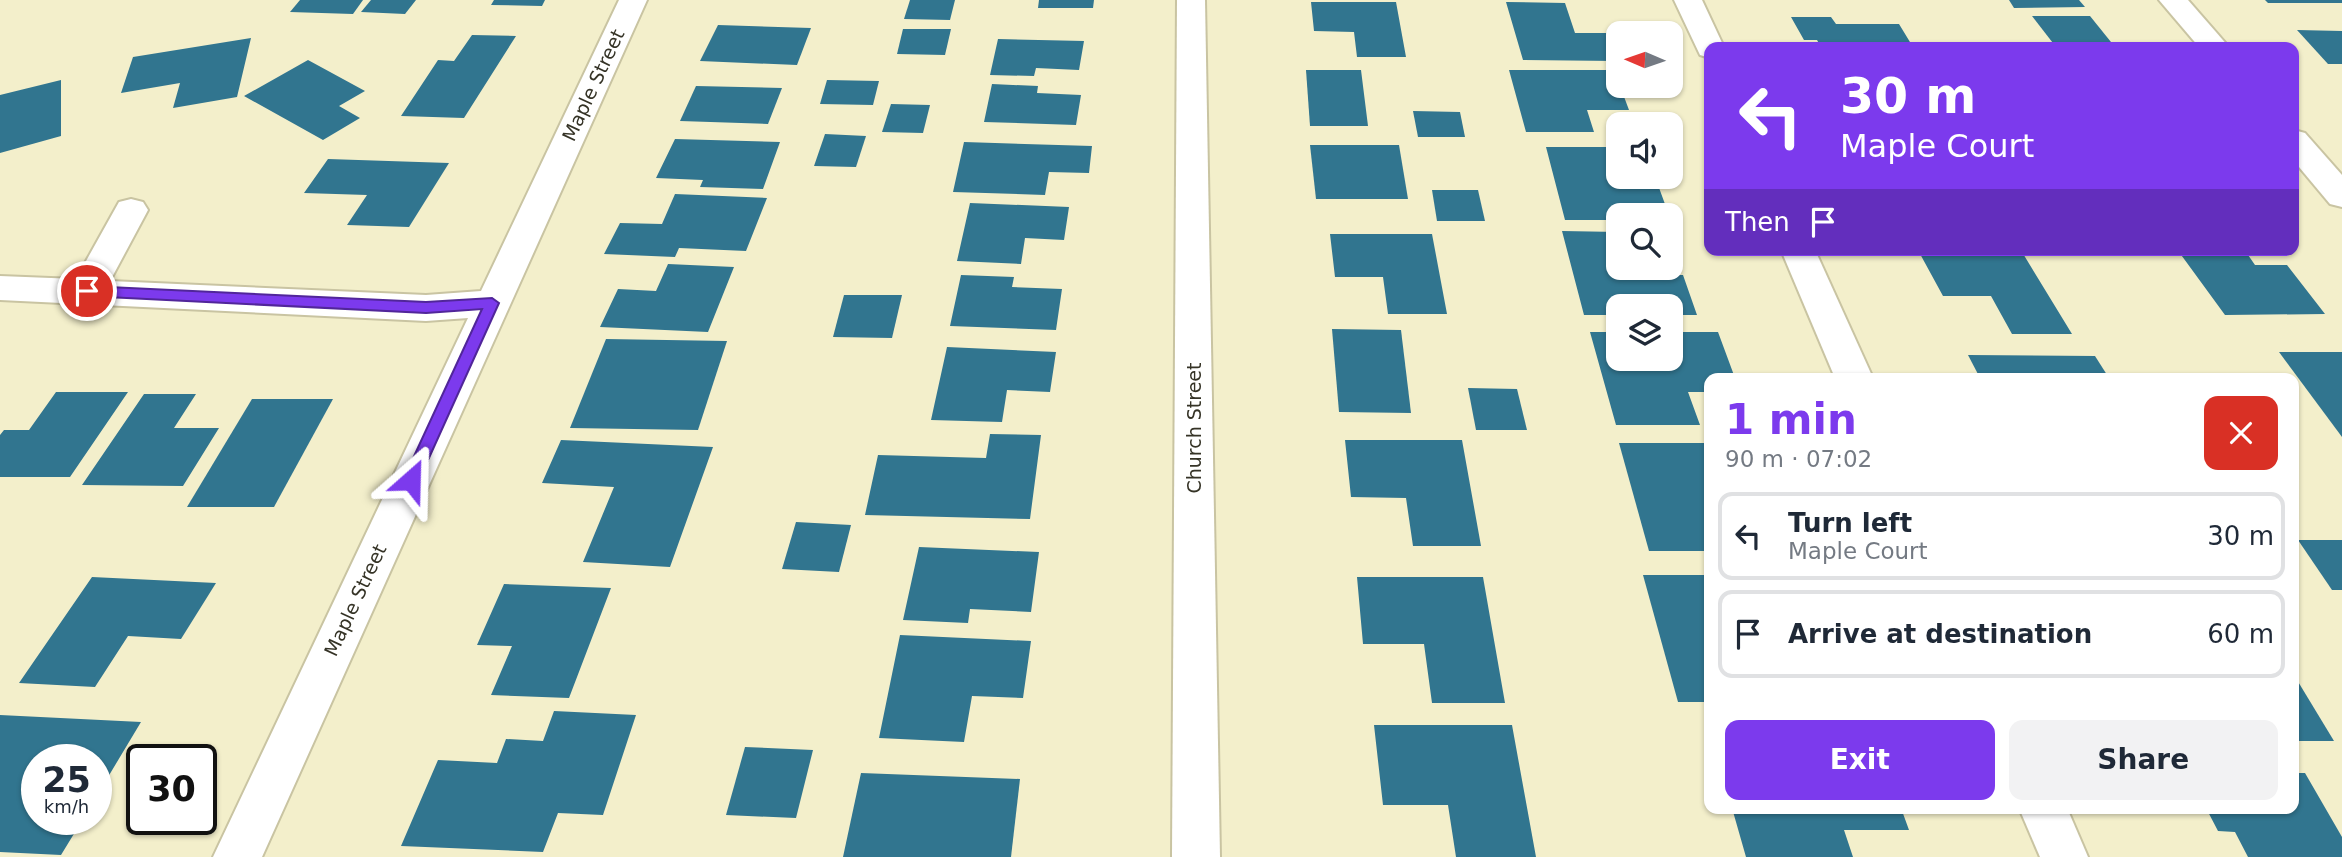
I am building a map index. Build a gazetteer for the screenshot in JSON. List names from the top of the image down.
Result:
{
  "streets": {
    "street": ["Maple Street", "Church Street"]
  },
  "north": "left",
  "page": {
    "turn": ["30 m", "Maple Court"],
    "then": "Then",
    "heading": ["1 min", "90 m · 07:02"],
    "list": [
      {
        "name": "Turn left",
        "note": "Maple Court",
        "value": "30 m"
      },
      {
        "name": "Arrive at destination",
        "value": "60 m"
      }
    ],
    "buttons": ["Exit", "Share"],
    "speed": "25 km/h",
    "limit": "30"
  }
}
